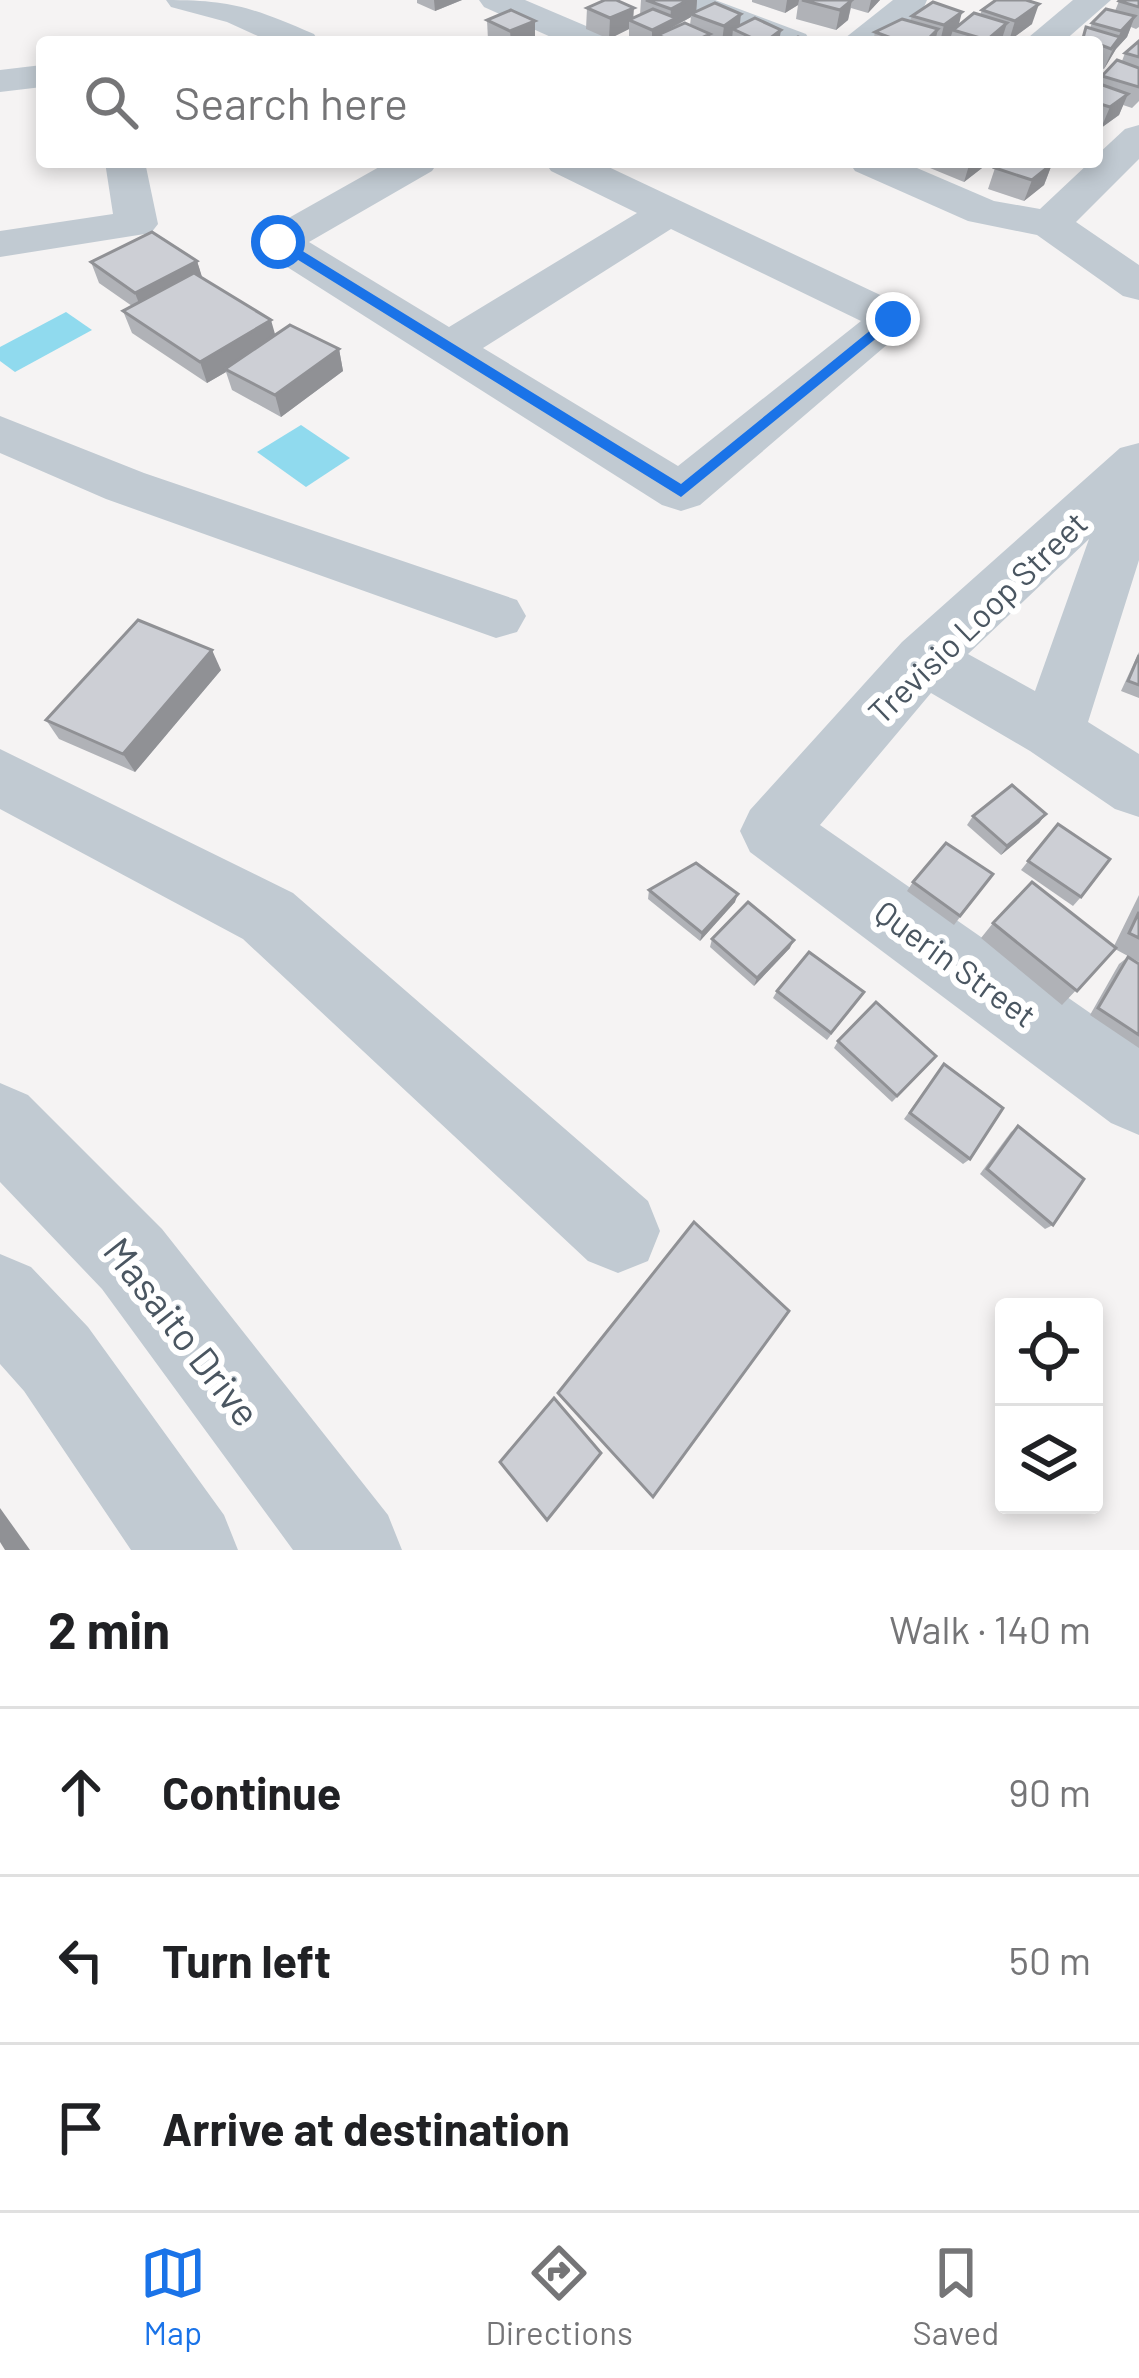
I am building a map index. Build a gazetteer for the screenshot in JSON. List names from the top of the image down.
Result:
{
  "streets": {
    "street": ["Trevisio Loop Street", "Querin Street", "Masaito Drive"]
  },
  "crossings": [
    ["Trevisio Loop Street", "Querin Street"]
  ],
  "page": {
    "search": "Search here",
    "heading": ["2 min", "Walk · 140 m"],
    "list": [
      ["Continue", "90 m"],
      ["Turn left", "50 m"],
      "Arrive at destination"
    ],
    "nav": ["Map", "Directions", "Saved"]
  }
}
